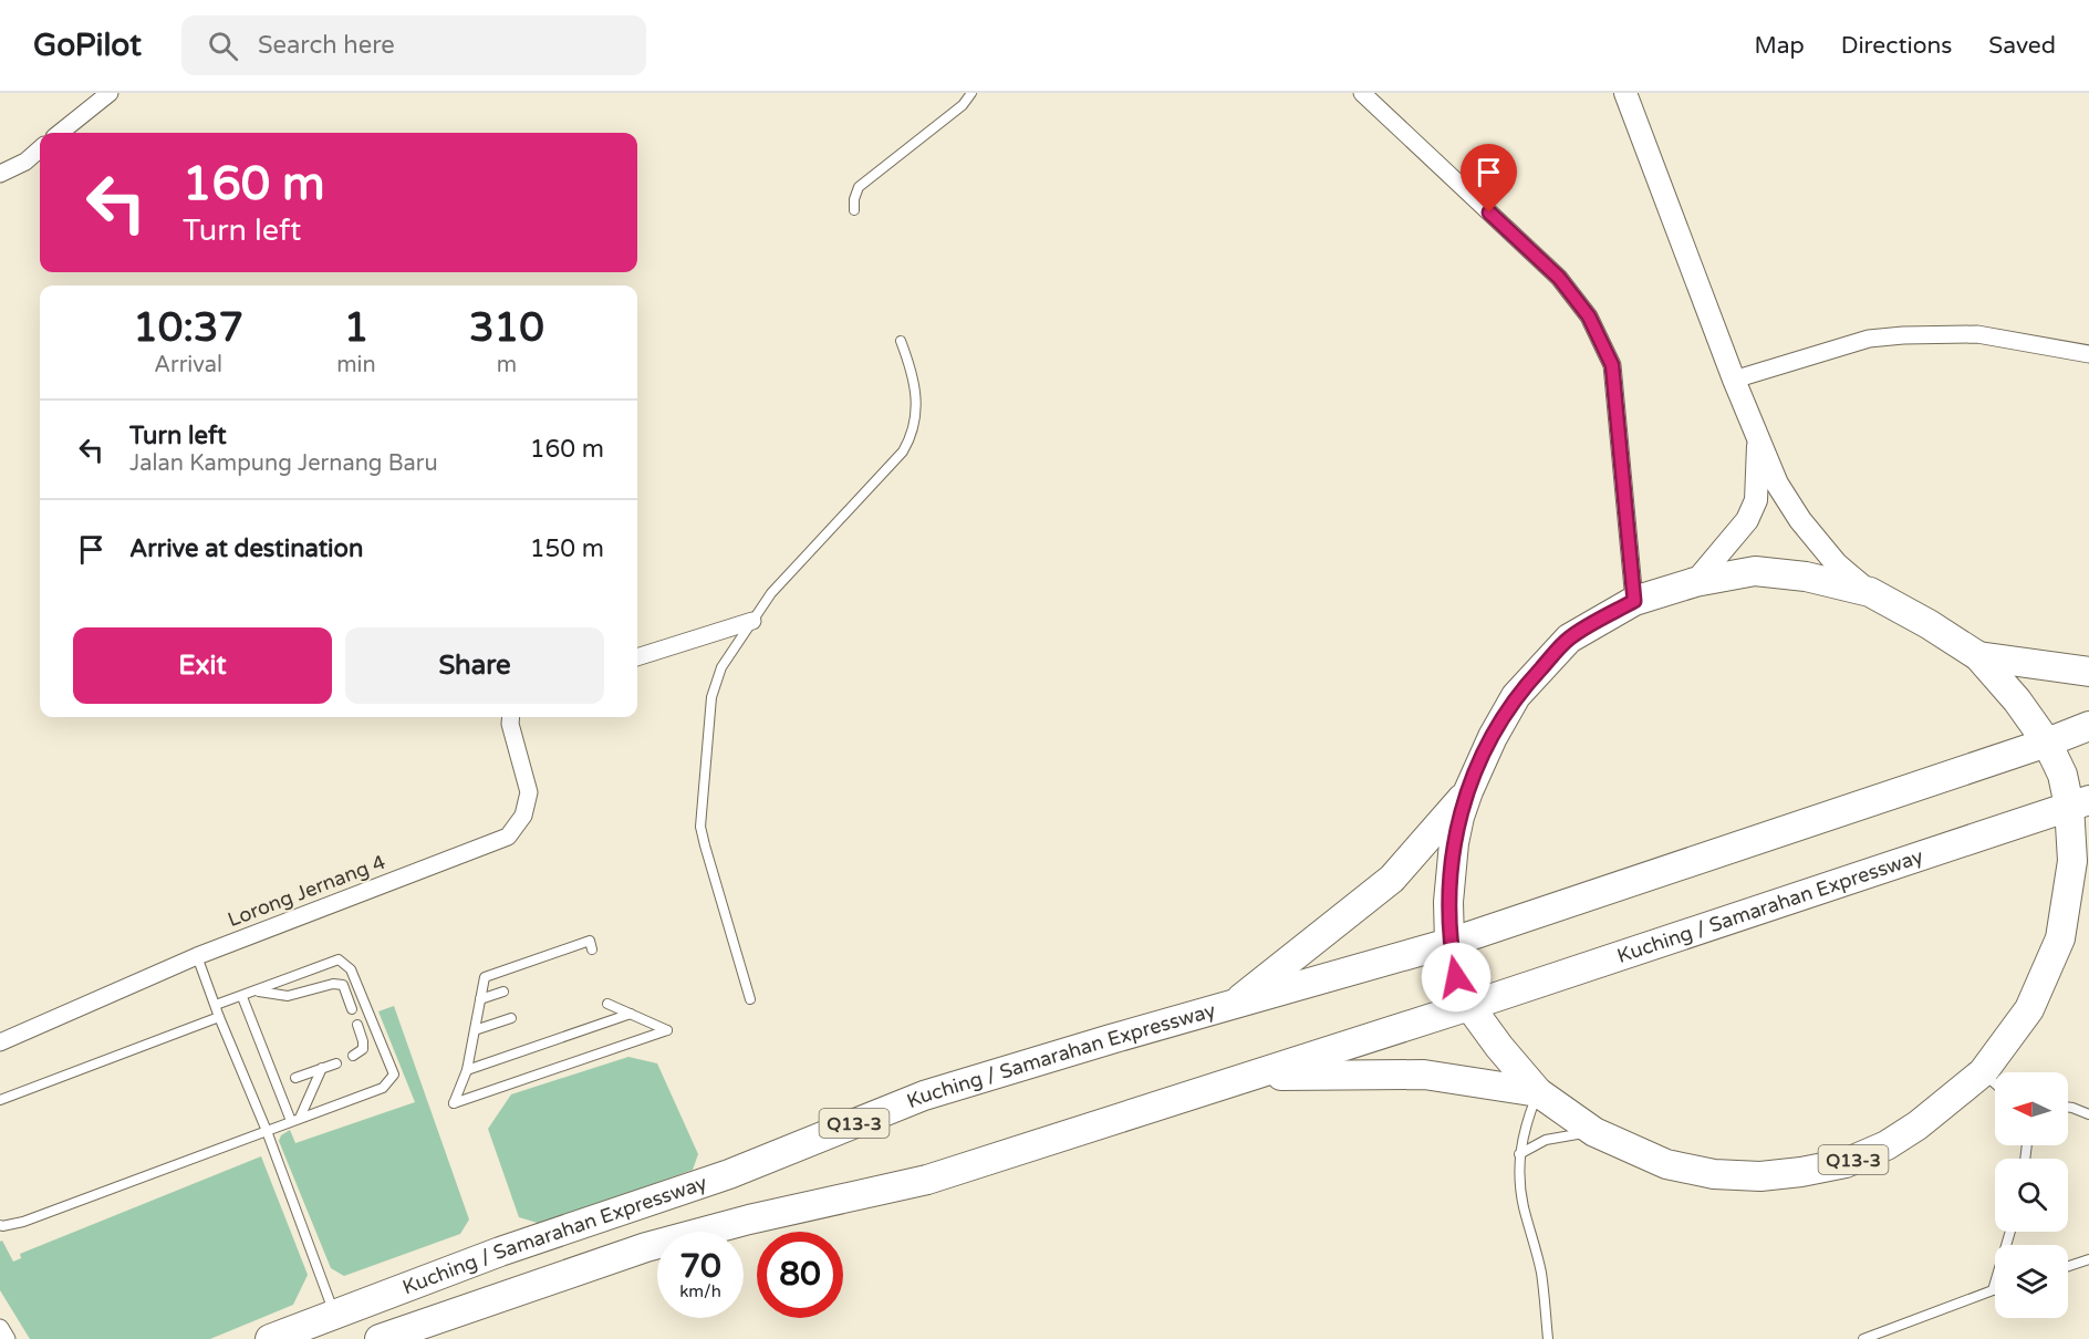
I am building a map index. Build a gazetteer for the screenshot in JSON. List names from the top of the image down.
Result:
{
  "streets": {
    "highway": ["Kuching / Samarahan Expressway", "Q13-3"],
    "street": ["Lorong Jernang 4"]
  },
  "crossings": [
    ["Kuching / Samarahan Expressway", "Q13-3"]
  ],
  "north": "left",
  "page": {
    "header": "GoPilot",
    "search": "Search here",
    "nav": ["Map", "Directions", "Saved"],
    "turn": ["160 m", "Turn left"],
    "eta": [
      "10:37",
      "Arrival",
      "1",
      "min",
      "310",
      "m"
    ],
    "list": [
      {
        "name": "Turn left",
        "note": "Jalan Kampung Jernang Baru",
        "value": "160 m"
      },
      {
        "name": "Arrive at destination",
        "value": "150 m"
      }
    ],
    "buttons": ["Exit", "Share"],
    "speed": "70 km/h",
    "limit": "80"
  }
}
